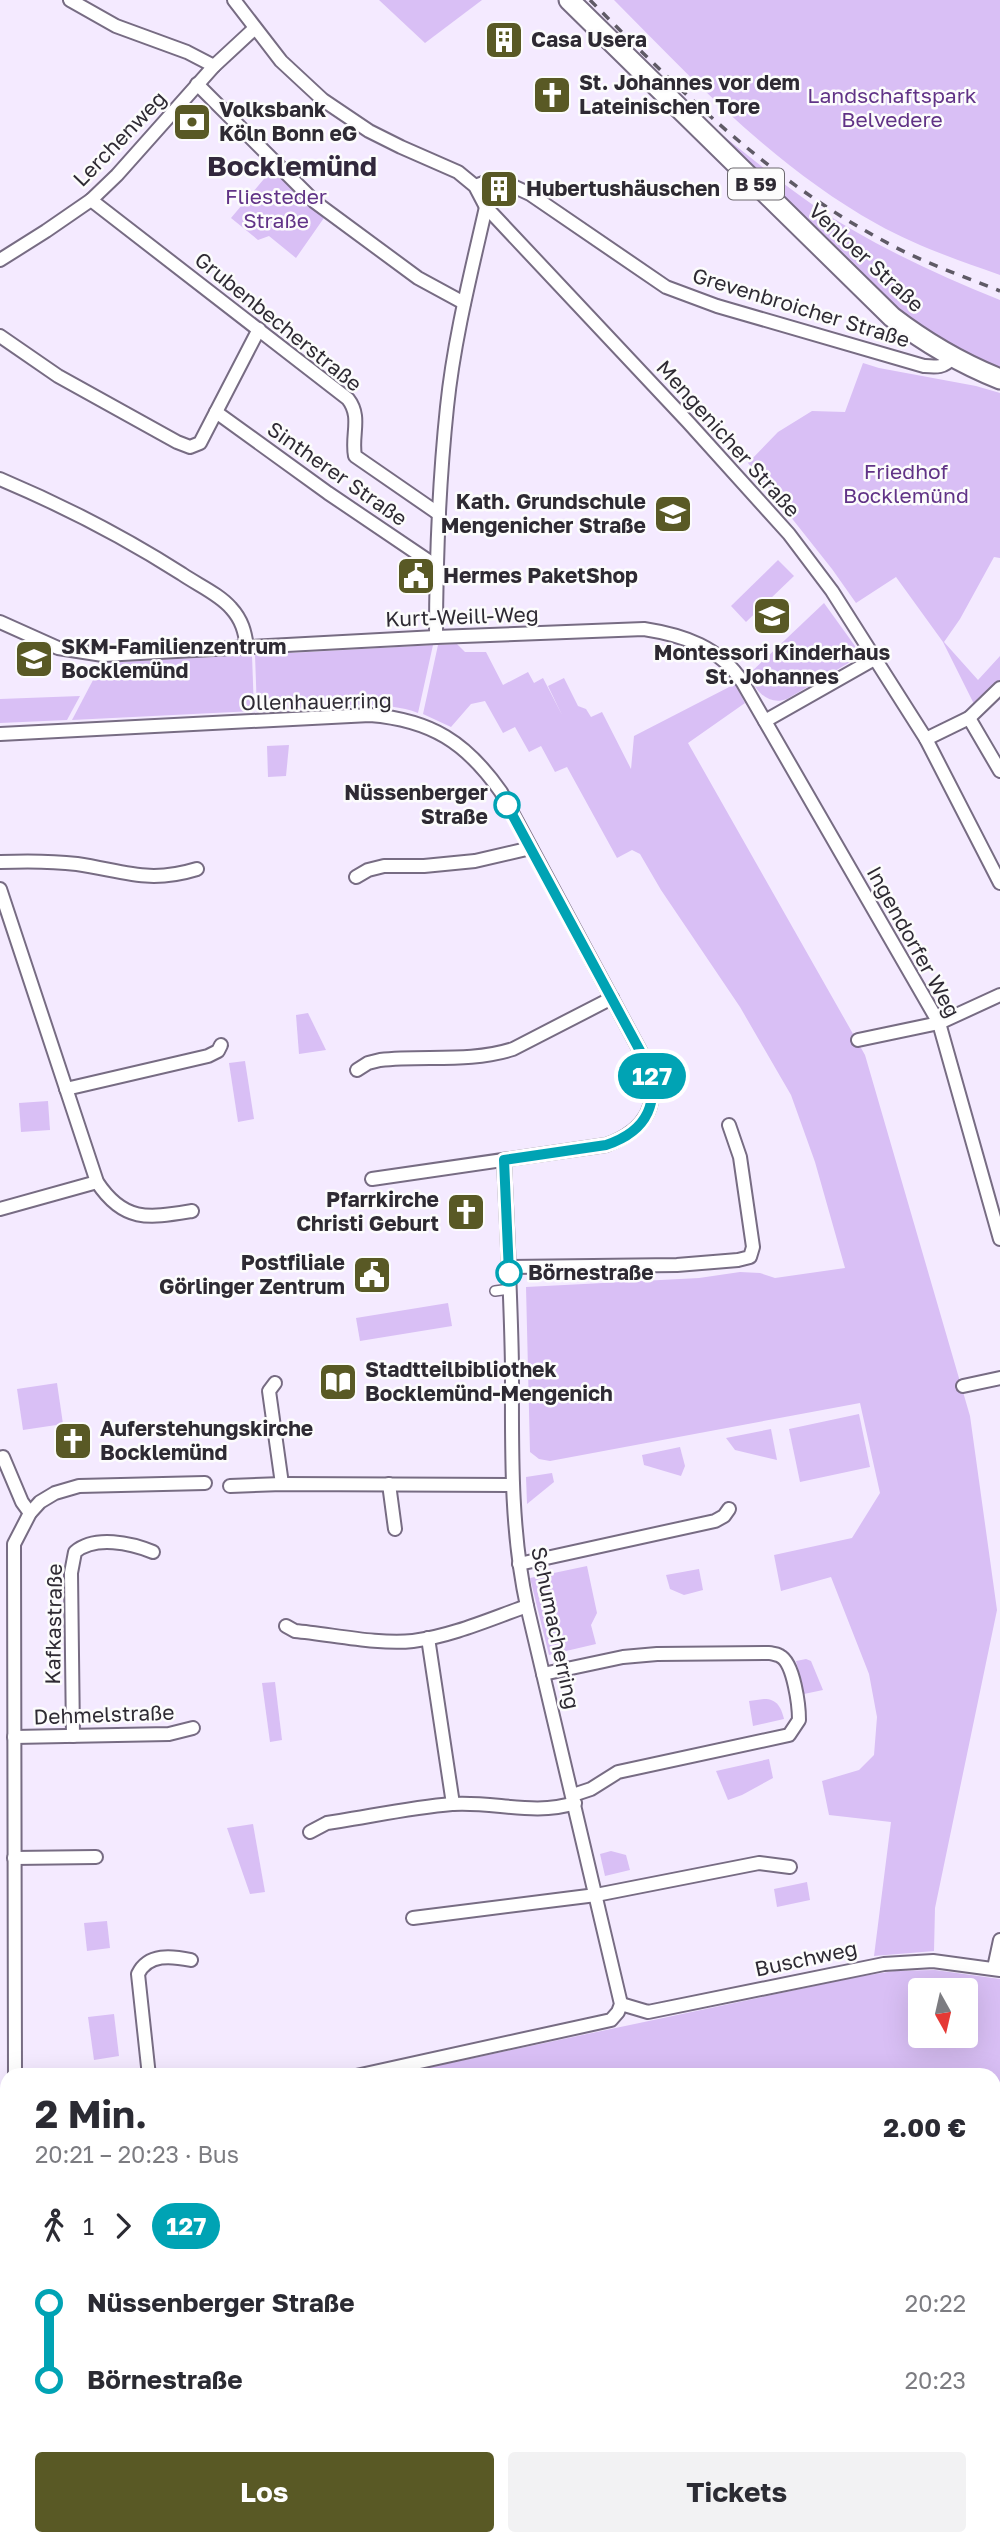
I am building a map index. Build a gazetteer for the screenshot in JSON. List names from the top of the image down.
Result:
{
  "streets": {
    "main road": ["B 59", "Venloer Straße"],
    "street": [
      "Lerchenweg",
      "Grevenbroicher Straße",
      "Grubenbecherstraße",
      "Mengenicher Straße",
      "Sintherer Straße",
      "Kurt-Weill-Weg",
      "Ollenhauerring",
      "Ingendorfer Weg",
      "Kafkastraße",
      "Schumacherring",
      "Dehmelstraße",
      "Buschweg"
    ]
  },
  "crossings": [
    ["Lerchenweg", "Grubenbecherstraße"],
    ["Venloer Straße", "Grevenbroicher Straße"],
    ["Grevenbroicher Straße", "Mengenicher Straße"],
    ["Kurt-Weill-Weg", "Ingendorfer Weg"],
    ["Ollenhauerring", "Schumacherring"],
    ["Kafkastraße", "Dehmelstraße"],
    ["Schumacherring", "Buschweg"]
  ],
  "districts": ["Bocklemünd"],
  "parks": ["Landschaftspark Belvedere", "Fliesteder Straße", "Friedhof Bocklemünd"],
  "places": {
    "building": ["Casa Usera", "Hubertushäuschen"],
    "church": ["St. Johannes vor dem Lateinischen Tore", "Pfarrkirche Christi Geburt", "Auferstehungskirche Bocklemünd"],
    "bank": ["Volksbank Köln Bonn eG"],
    "school or university": ["Kath. Grundschule Mengenicher Straße", "Montessori Kinderhaus St. Johannes", "SKM-Familienzentrum Bocklemünd"],
    "public building": ["Hermes PaketShop", "Postfiliale Görlinger Zentrum"],
    "other": ["Nüssenberger Straße", "Börnestraße"],
    "library": ["Stadtteilbibliothek Bocklemünd-Mengenich"]
  },
  "lines": ["bus line 127"],
  "north": "bottom",
  "page": {
    "on_map": "127",
    "heading": ["2 Min.", "20:21 – 20:23 · Bus", "2.00 €"],
    "legs": ["1", "127"],
    "list": [
      {
        "name": "Nüssenberger Straße",
        "value": "20:22"
      },
      {
        "name": "Börnestraße",
        "value": "20:23"
      }
    ],
    "buttons": ["Los", "Tickets"]
  }
}
